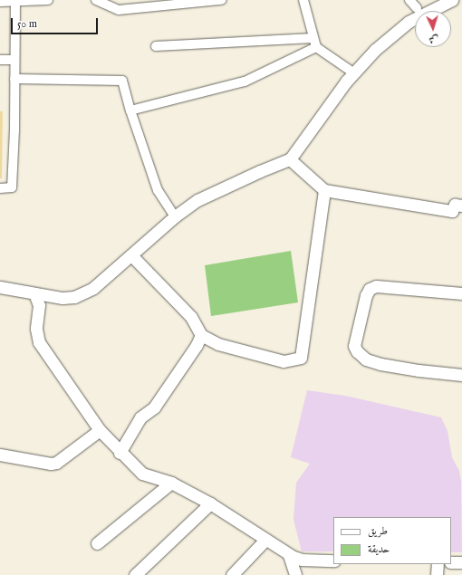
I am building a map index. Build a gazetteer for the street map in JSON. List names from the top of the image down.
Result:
{
  "legend": ["طريق", "حديقة"],
  "scale_bar": "50 m",
  "north": "bottom"
}
